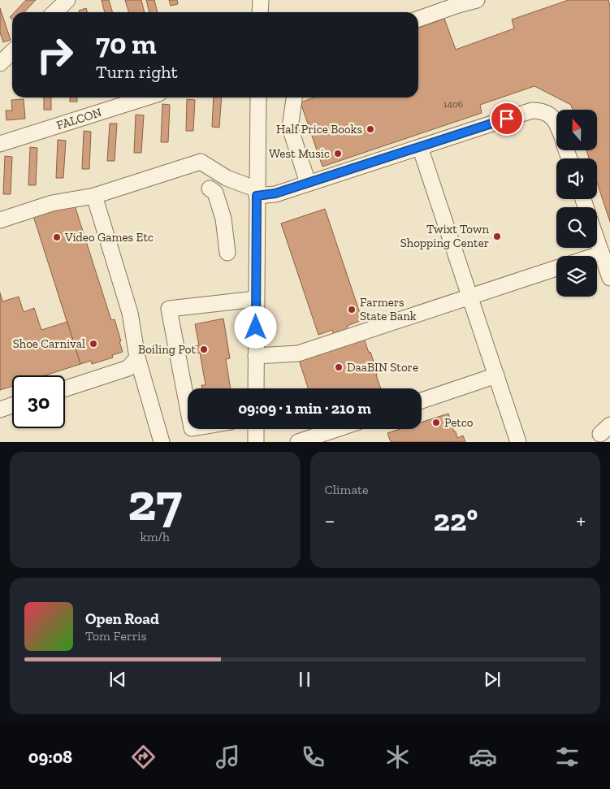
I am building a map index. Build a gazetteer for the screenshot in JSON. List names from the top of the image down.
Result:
{
  "streets": {
    "street": ["FALCON"]
  },
  "places": [
    "Half Price Books",
    "West Music",
    "Twixt Town Shopping Center",
    "Video Games Etc",
    "Farmers State Bank",
    "Shoe Carnival",
    "Boiling Pot",
    "DaaBIN Store",
    "Petco"
  ],
  "house_numbers": ["1406"],
  "north": "top",
  "page": {
    "turn": ["70 m", "Turn right"],
    "limit": "30",
    "trip": "09:09 · 1 min · 210 m",
    "tile": [
      ["27", "km/h"],
      "Climate"
    ],
    "heat": ["−", "22°", "+"],
    "song": ["Open Road", "Tom Ferris"],
    "tabs": "09:08"
  }
}
